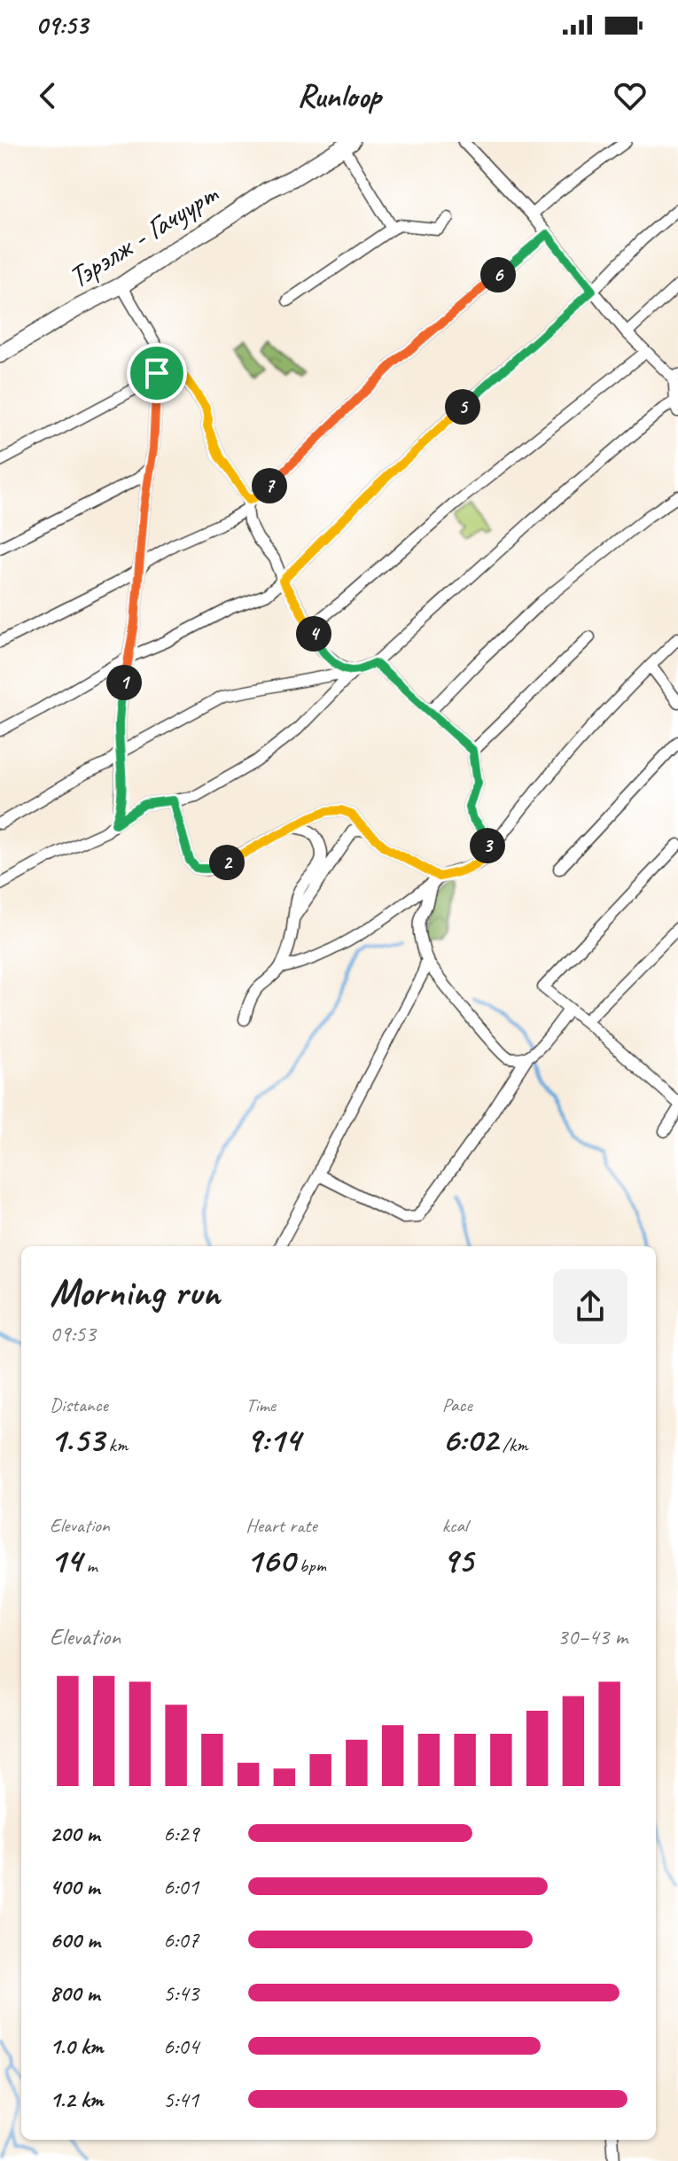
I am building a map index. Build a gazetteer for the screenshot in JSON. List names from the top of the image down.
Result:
{
  "streets": {
    "main road": ["Тэрэлж - Гачуурт"]
  },
  "page": {
    "status": "09:53",
    "header": "Runloop",
    "pins": [
      "6",
      "5",
      "7",
      "4",
      "1",
      "3",
      "2"
    ],
    "heading": ["Morning run", "09:53"],
    "stats": [
      ["Distance", "1.53 km"],
      ["Time", "9:14"],
      ["Pace", "6:02 /km"],
      ["Elevation", "14 m"],
      ["Heart rate", "160 bpm"],
      ["kcal", "95"]
    ],
    "chart": ["Elevation", "30–43 m"],
    "list": [
      {
        "name": "200 m",
        "note": "6:29"
      },
      {
        "name": "400 m",
        "note": "6:01"
      },
      {
        "name": "600 m",
        "note": "6:07"
      },
      {
        "name": "800 m",
        "note": "5:43"
      },
      {
        "name": "1.0 km",
        "note": "6:04"
      },
      {
        "name": "1.2 km",
        "note": "5:41"
      }
    ]
  }
}
